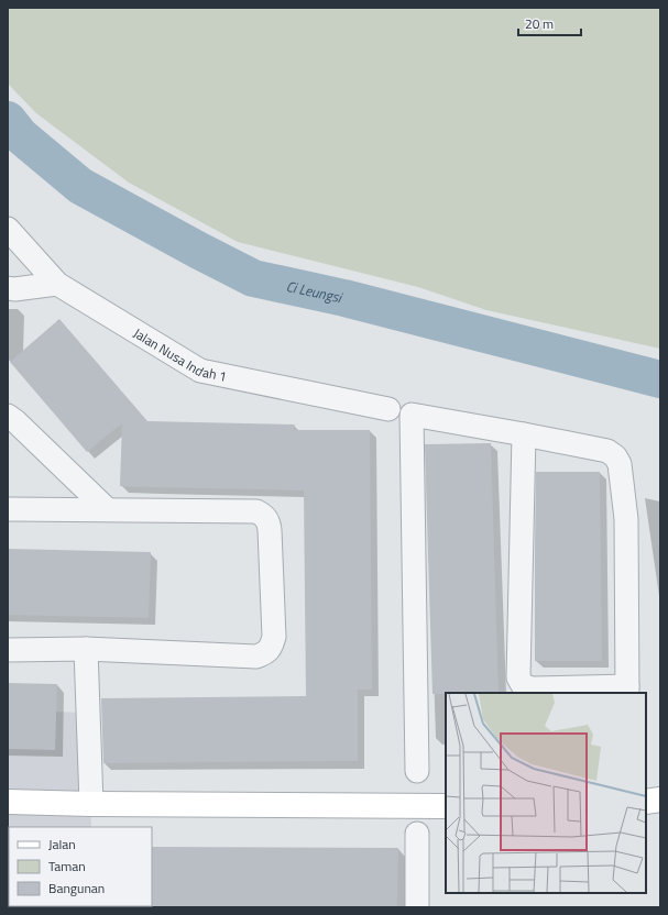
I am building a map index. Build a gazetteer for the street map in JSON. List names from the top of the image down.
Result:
{
  "streets": {
    "street": ["Jalan Nusa Indah 1"]
  },
  "water": ["Ci Leungsi"],
  "legend": ["Jalan", "Taman", "Bangunan"],
  "scale_bar": "20 m"
}
